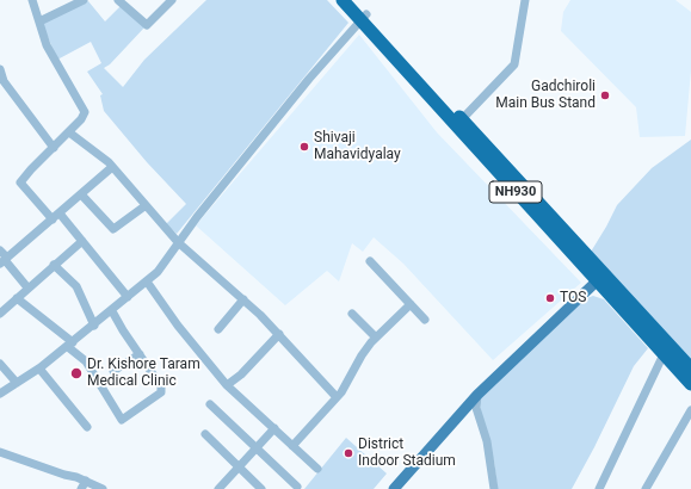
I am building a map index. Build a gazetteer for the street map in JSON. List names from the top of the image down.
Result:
{
  "streets": {
    "highway": ["NH930"]
  },
  "places": [
    "Gadchiroli Main Bus Stand",
    "Shivaji Mahavidyalay",
    "TOS",
    "Dr. Kishore Taram Medical Clinic",
    "District Indoor Stadium"
  ]
}
